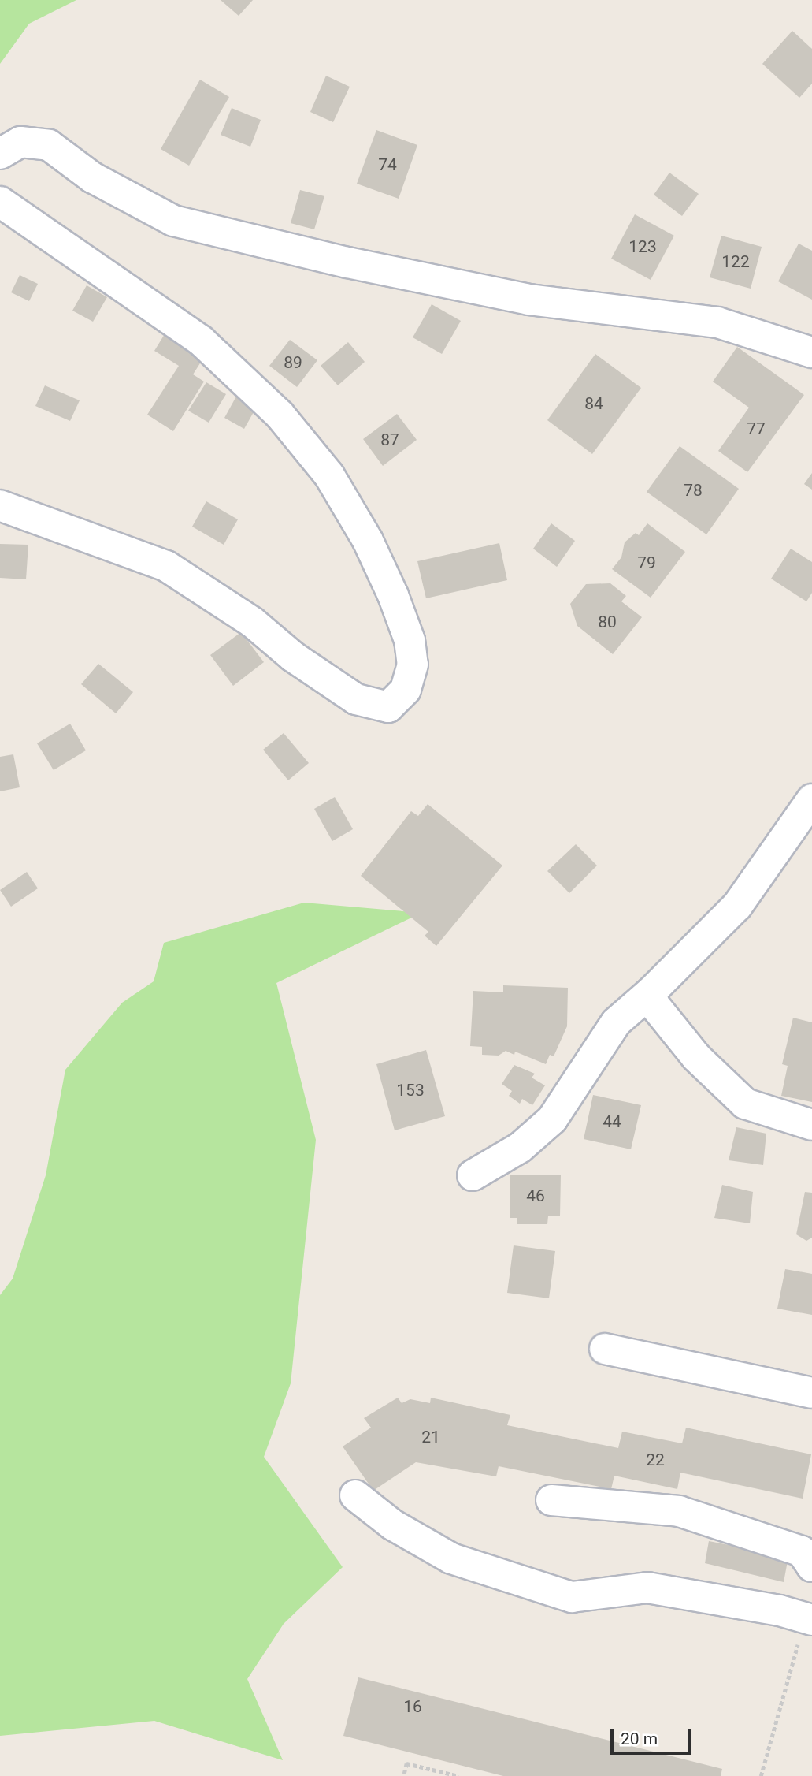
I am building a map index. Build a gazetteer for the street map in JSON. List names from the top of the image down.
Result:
{
  "house_numbers": [
    "74",
    "123",
    "122",
    "89",
    "84",
    "77",
    "87",
    "78",
    "79",
    "80",
    "153",
    "44",
    "46",
    "21",
    "22",
    "16"
  ],
  "scale_bar": "20 m"
}
